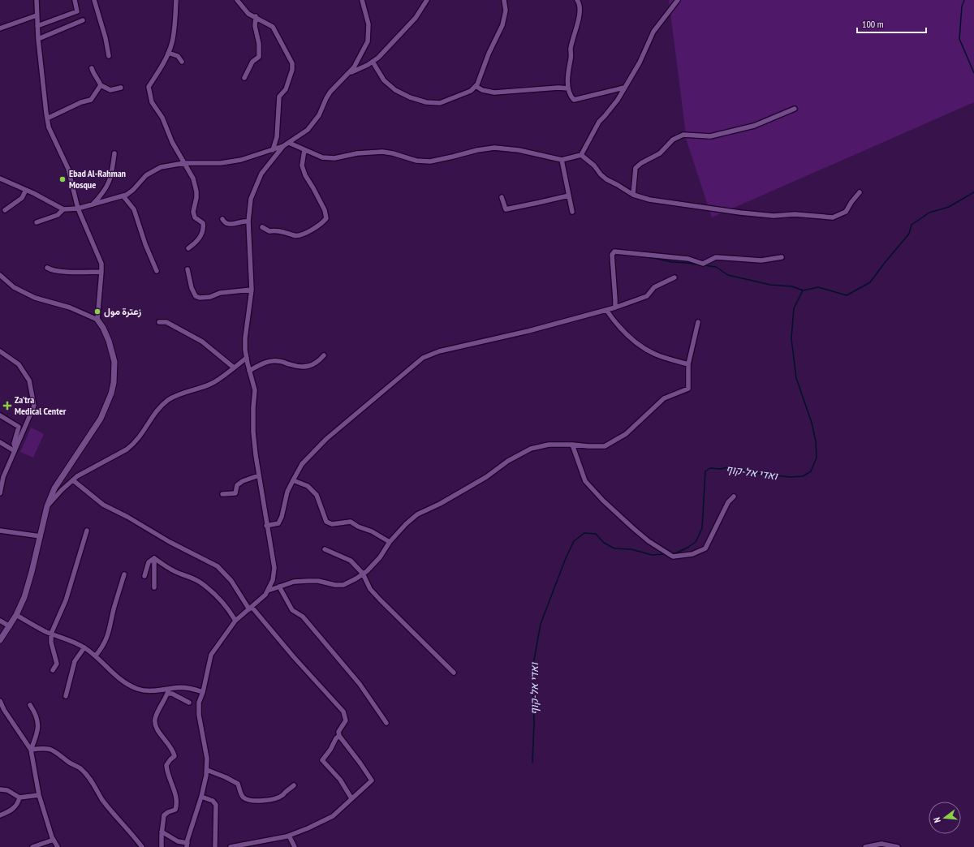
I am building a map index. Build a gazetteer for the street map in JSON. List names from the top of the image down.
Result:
{
  "water": ["ואדי אל-קוף"],
  "places": {
    "other": ["Ebad Al-Rahman Mosque", "زعترة مول"],
    "health": ["Za'tra Medical Center"]
  },
  "scale_bar": "100 m",
  "north": "left"
}
